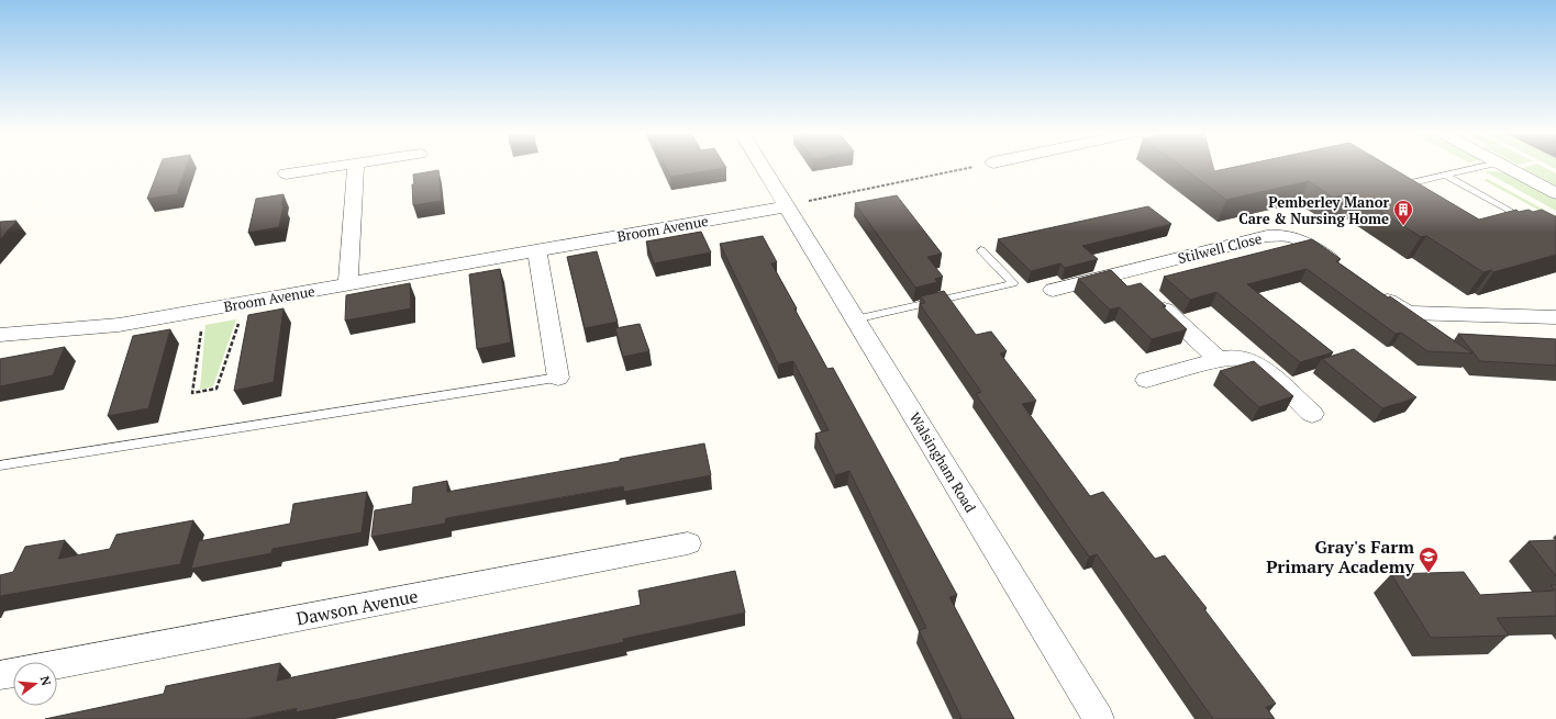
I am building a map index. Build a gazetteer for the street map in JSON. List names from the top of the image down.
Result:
{
  "streets": {
    "street": [
      "Broom Avenue",
      "Stilwell Close",
      "Walsingham Road",
      "Dawson Avenue"
    ]
  },
  "crossings": [
    ["Broom Avenue", "Walsingham Road"]
  ],
  "places": {
    "building": ["Pemberley Manor Care & Nursing Home"],
    "school or university": ["Gray's Farm Primary Academy"]
  },
  "north": "right"
}
